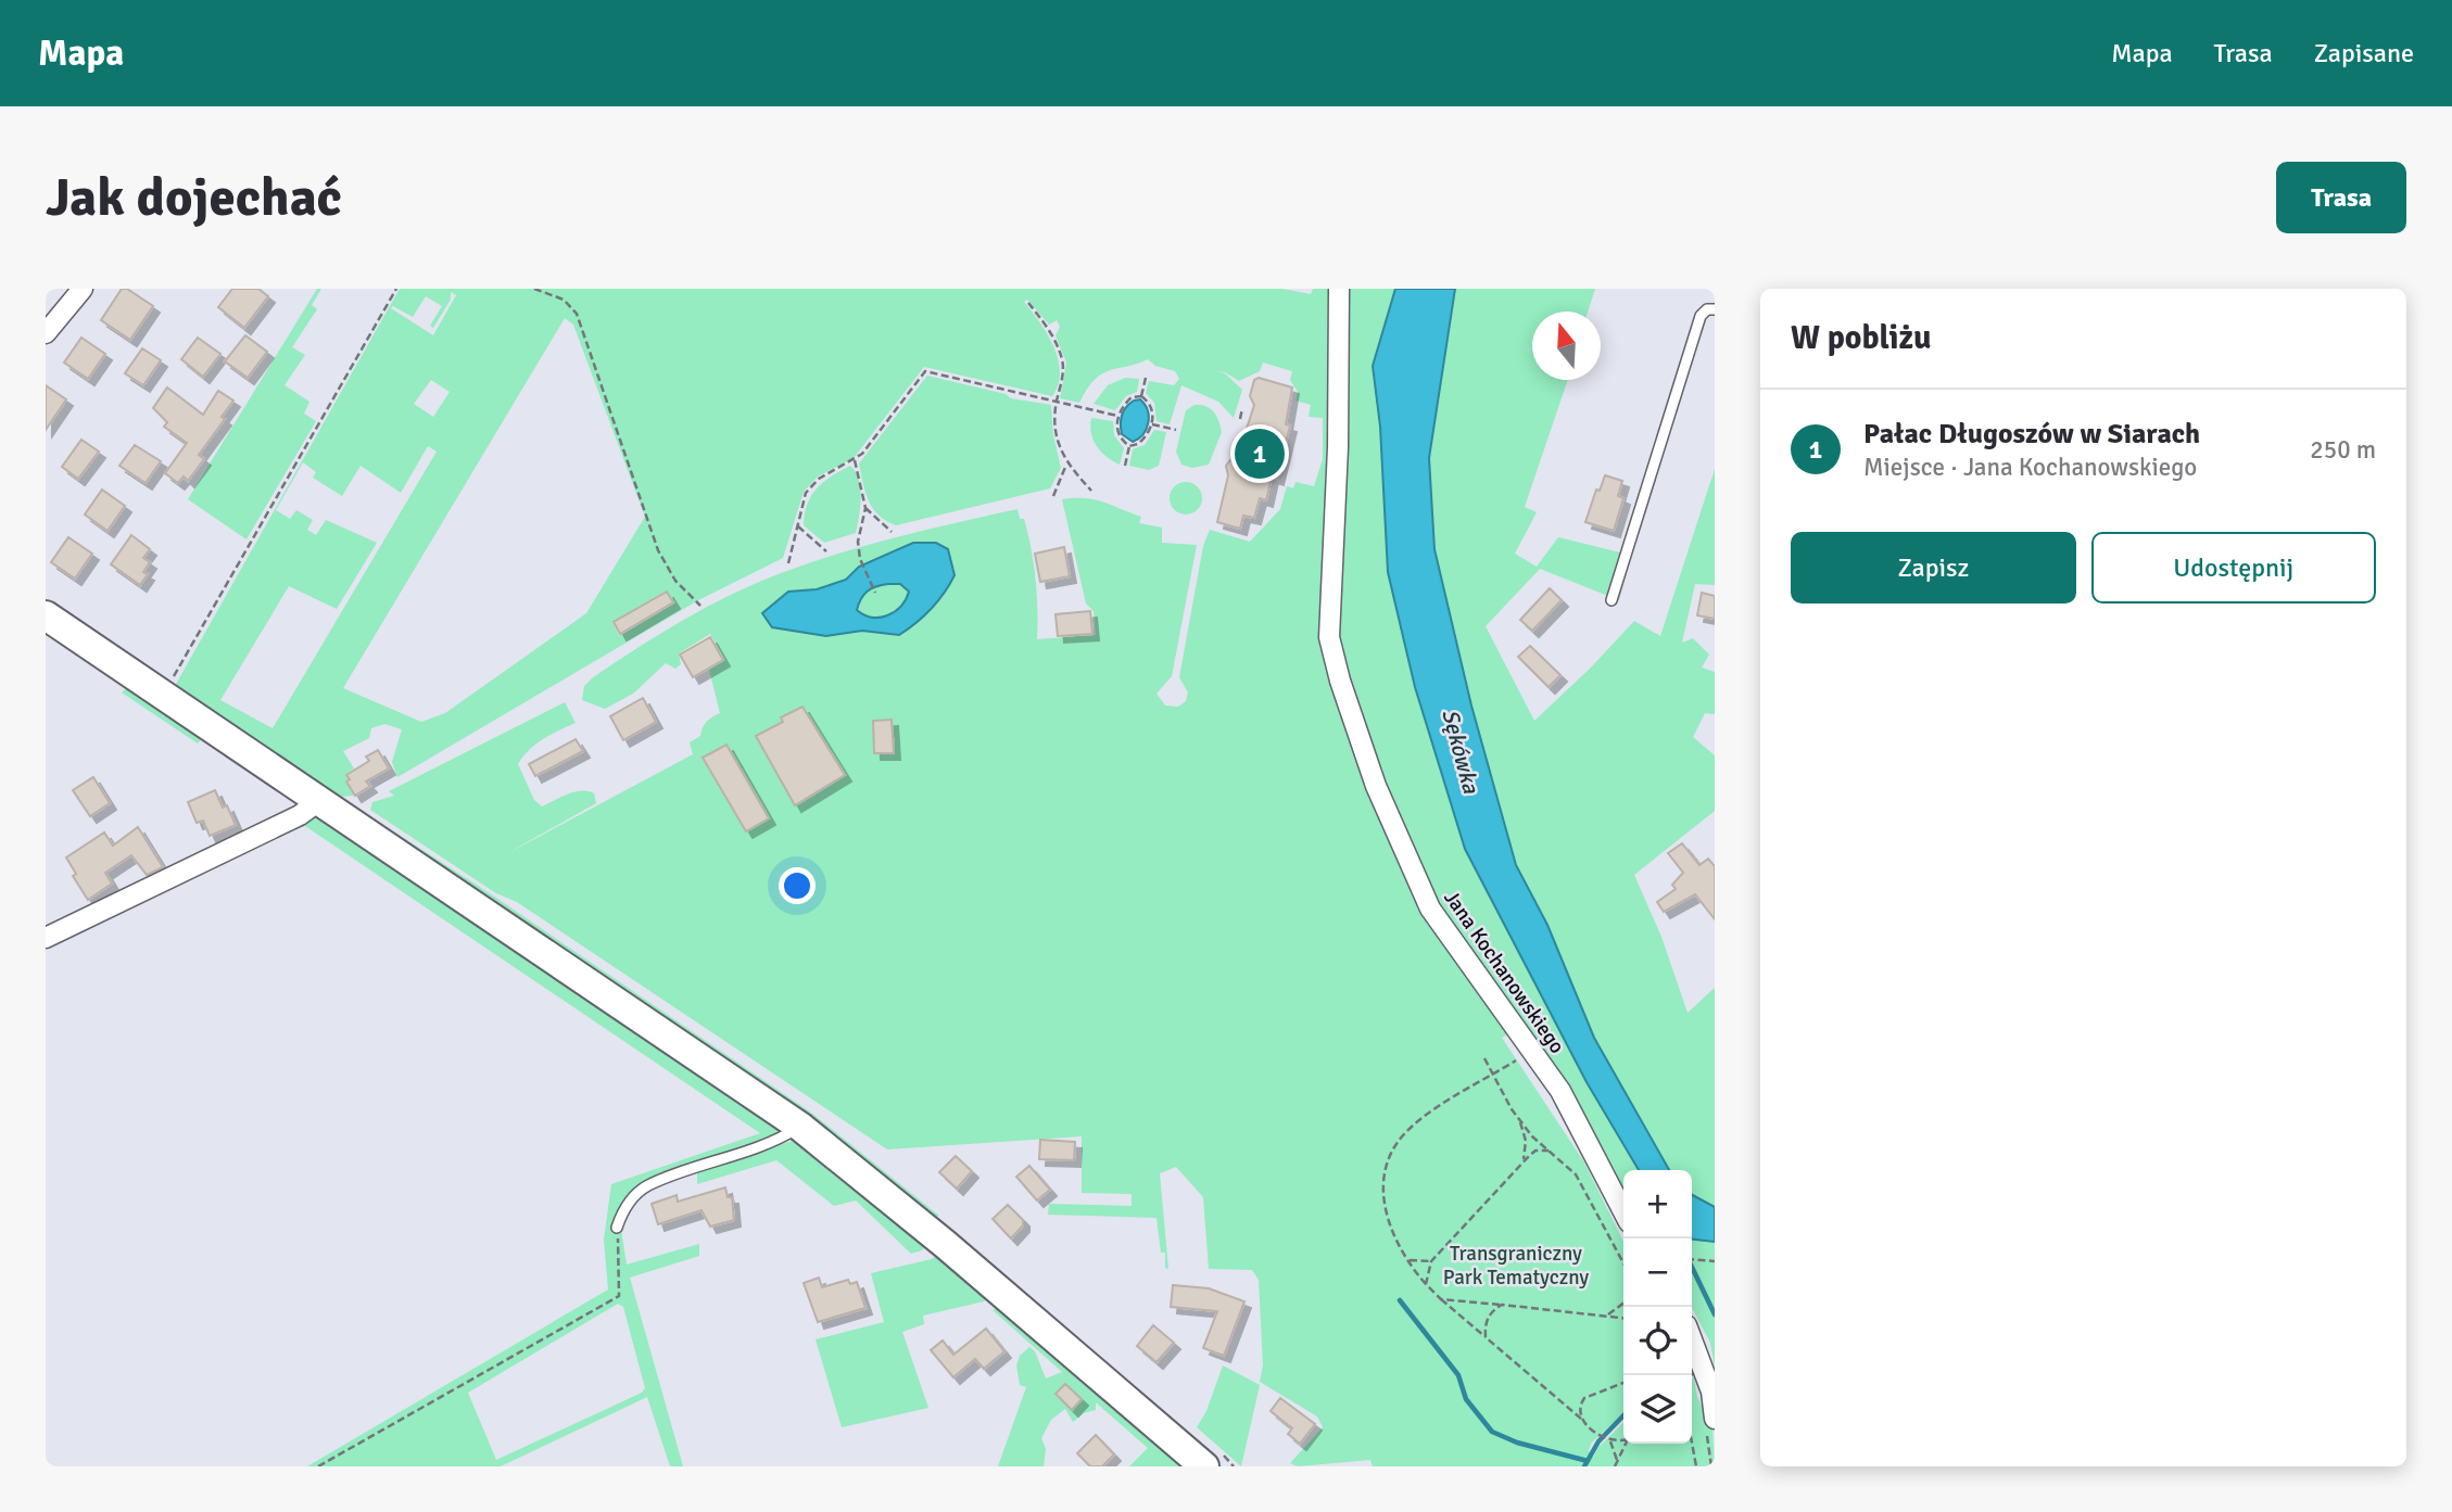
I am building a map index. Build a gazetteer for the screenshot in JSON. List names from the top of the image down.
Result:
{
  "streets": {
    "street": ["Jana Kochanowskiego"]
  },
  "water": ["Sękówka"],
  "parks": ["Transgraniczny Park Tematyczny"],
  "north": "top",
  "page": {
    "header": "Mapa",
    "nav": ["Mapa", "Trasa", "Zapisane"],
    "buttons": [
      "Trasa",
      ["Zapisz", "Udostępnij"]
    ],
    "title": "Jak dojechać",
    "heading": "W pobliżu",
    "list": [
      {
        "mark": "1",
        "name": "Pałac Długoszów w Siarach",
        "note": "Miejsce · Jana Kochanowskiego",
        "value": "250 m"
      }
    ],
    "pins": "1",
    "map_buttons": ["+", "−"]
  }
}
